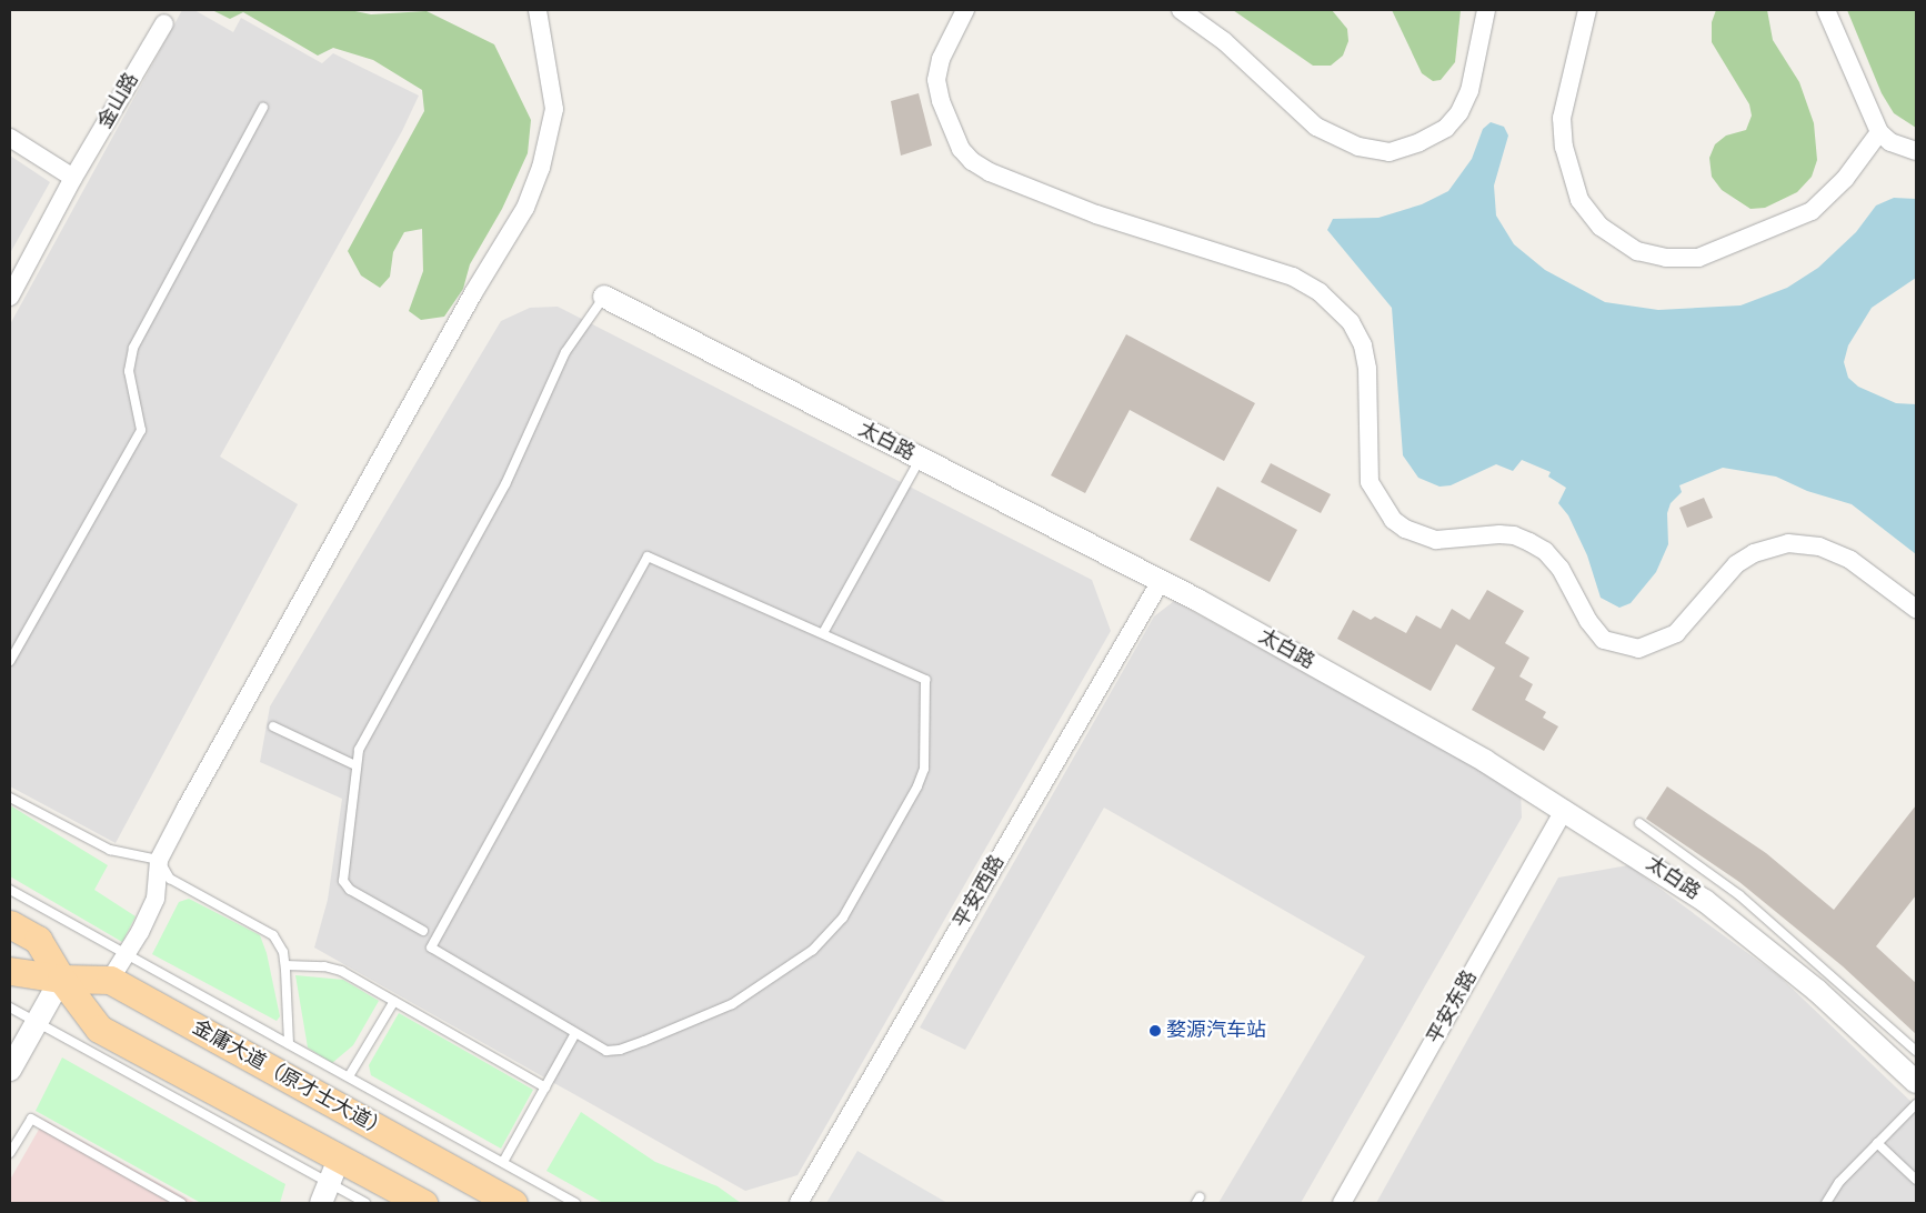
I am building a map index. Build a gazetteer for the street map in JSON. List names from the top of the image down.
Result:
{
  "streets": {
    "main road": ["金庸大道（原才士大道）"],
    "street": [
      "金山路",
      "太白路",
      "平安西路",
      "平安东路"
    ]
  },
  "crossings": [
    ["太白路", "平安西路"],
    ["太白路", "平安东路"]
  ],
  "places": ["婺源汽车站"]
}
